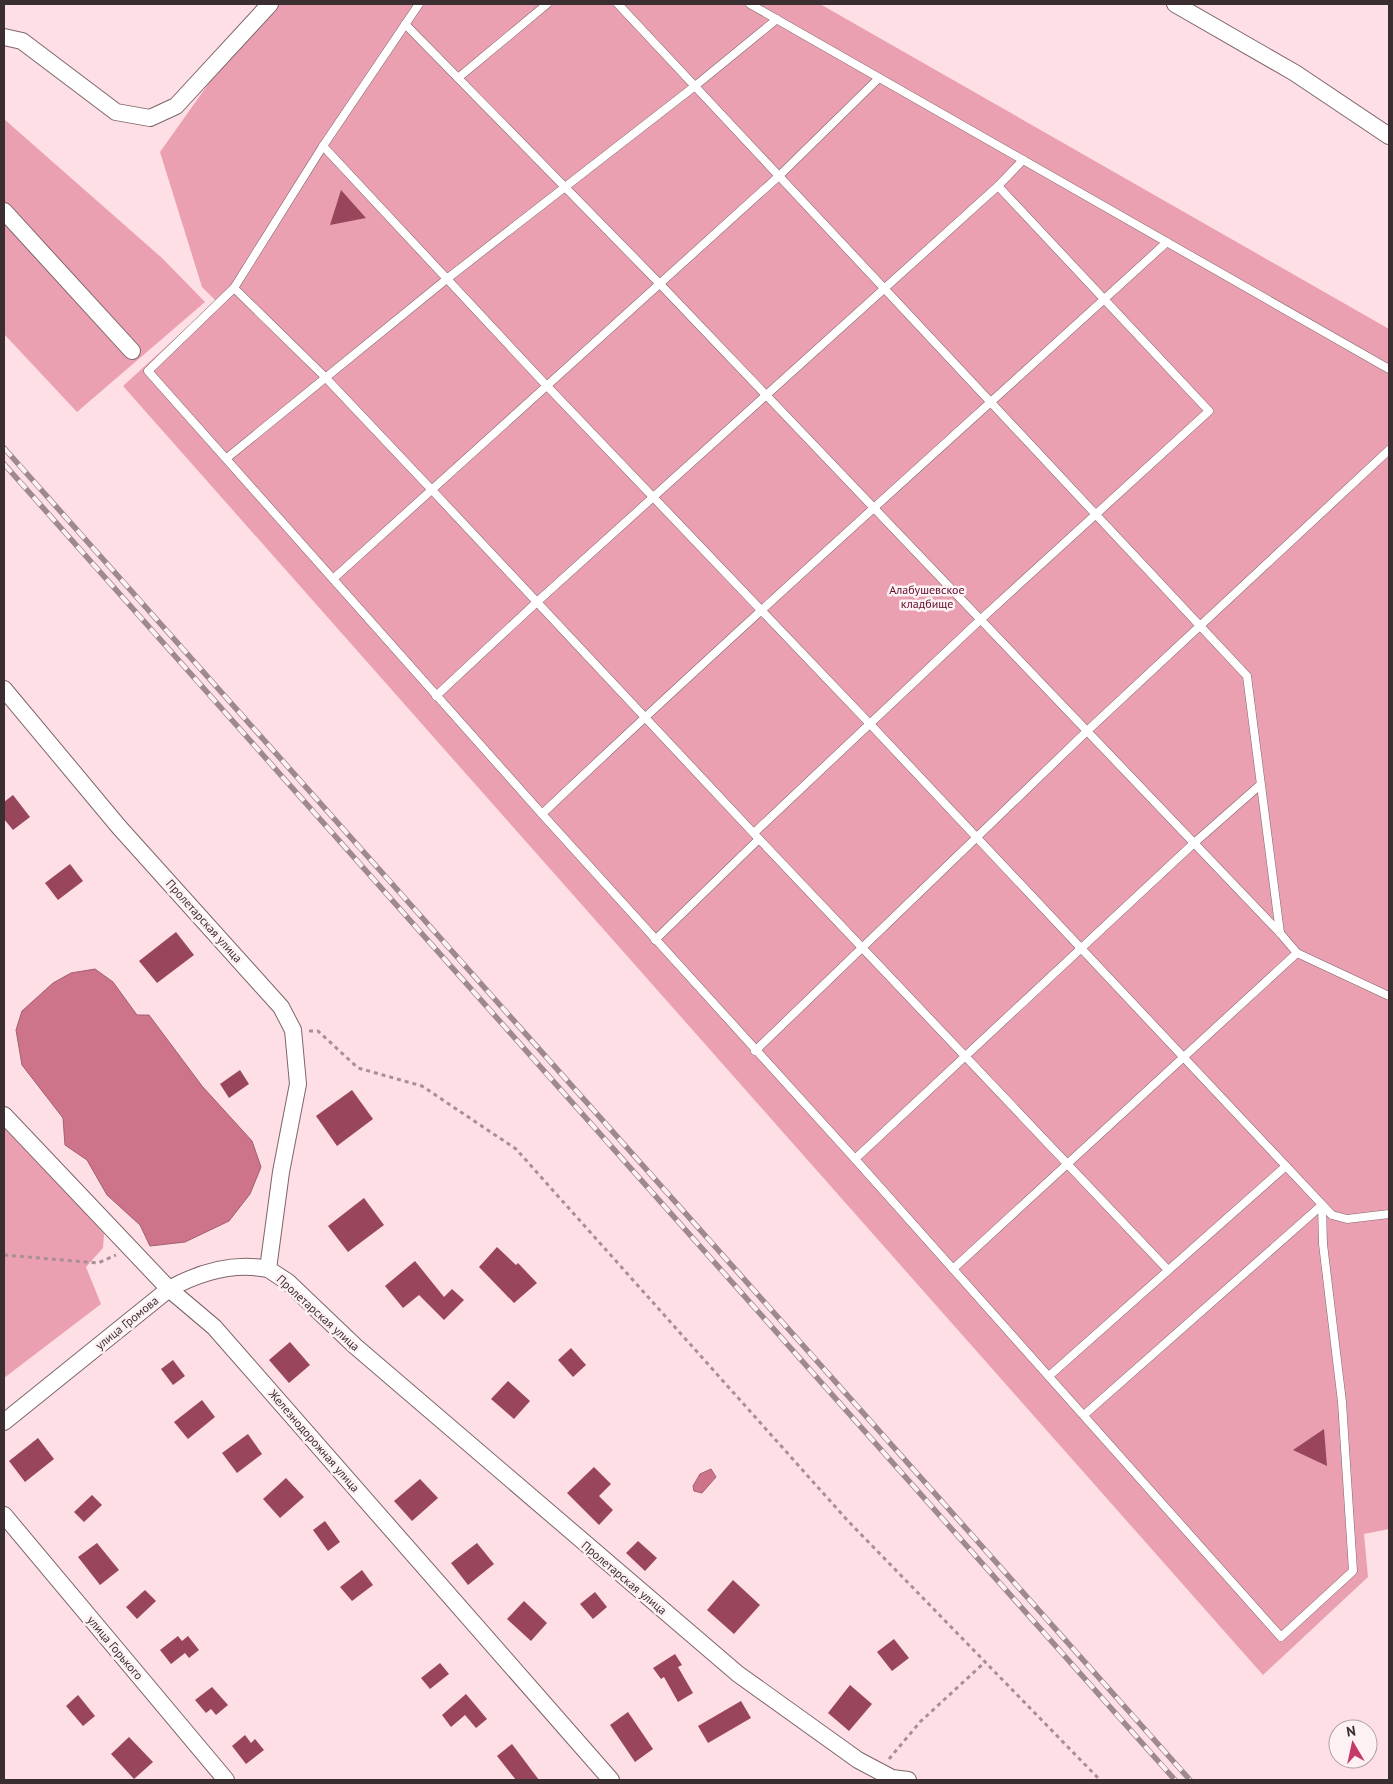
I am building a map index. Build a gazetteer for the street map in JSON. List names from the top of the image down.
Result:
{
  "streets": {
    "street": [
      "Пролетарская улица",
      "улица Громова",
      "Железнодорожная улица",
      "улица Горького"
    ]
  },
  "crossings": [
    ["Пролетарская улица", "улица Громова"],
    ["улица Громова", "Железнодорожная улица"]
  ],
  "parks": ["Алабушевское кладбище"],
  "north": "top"
}
